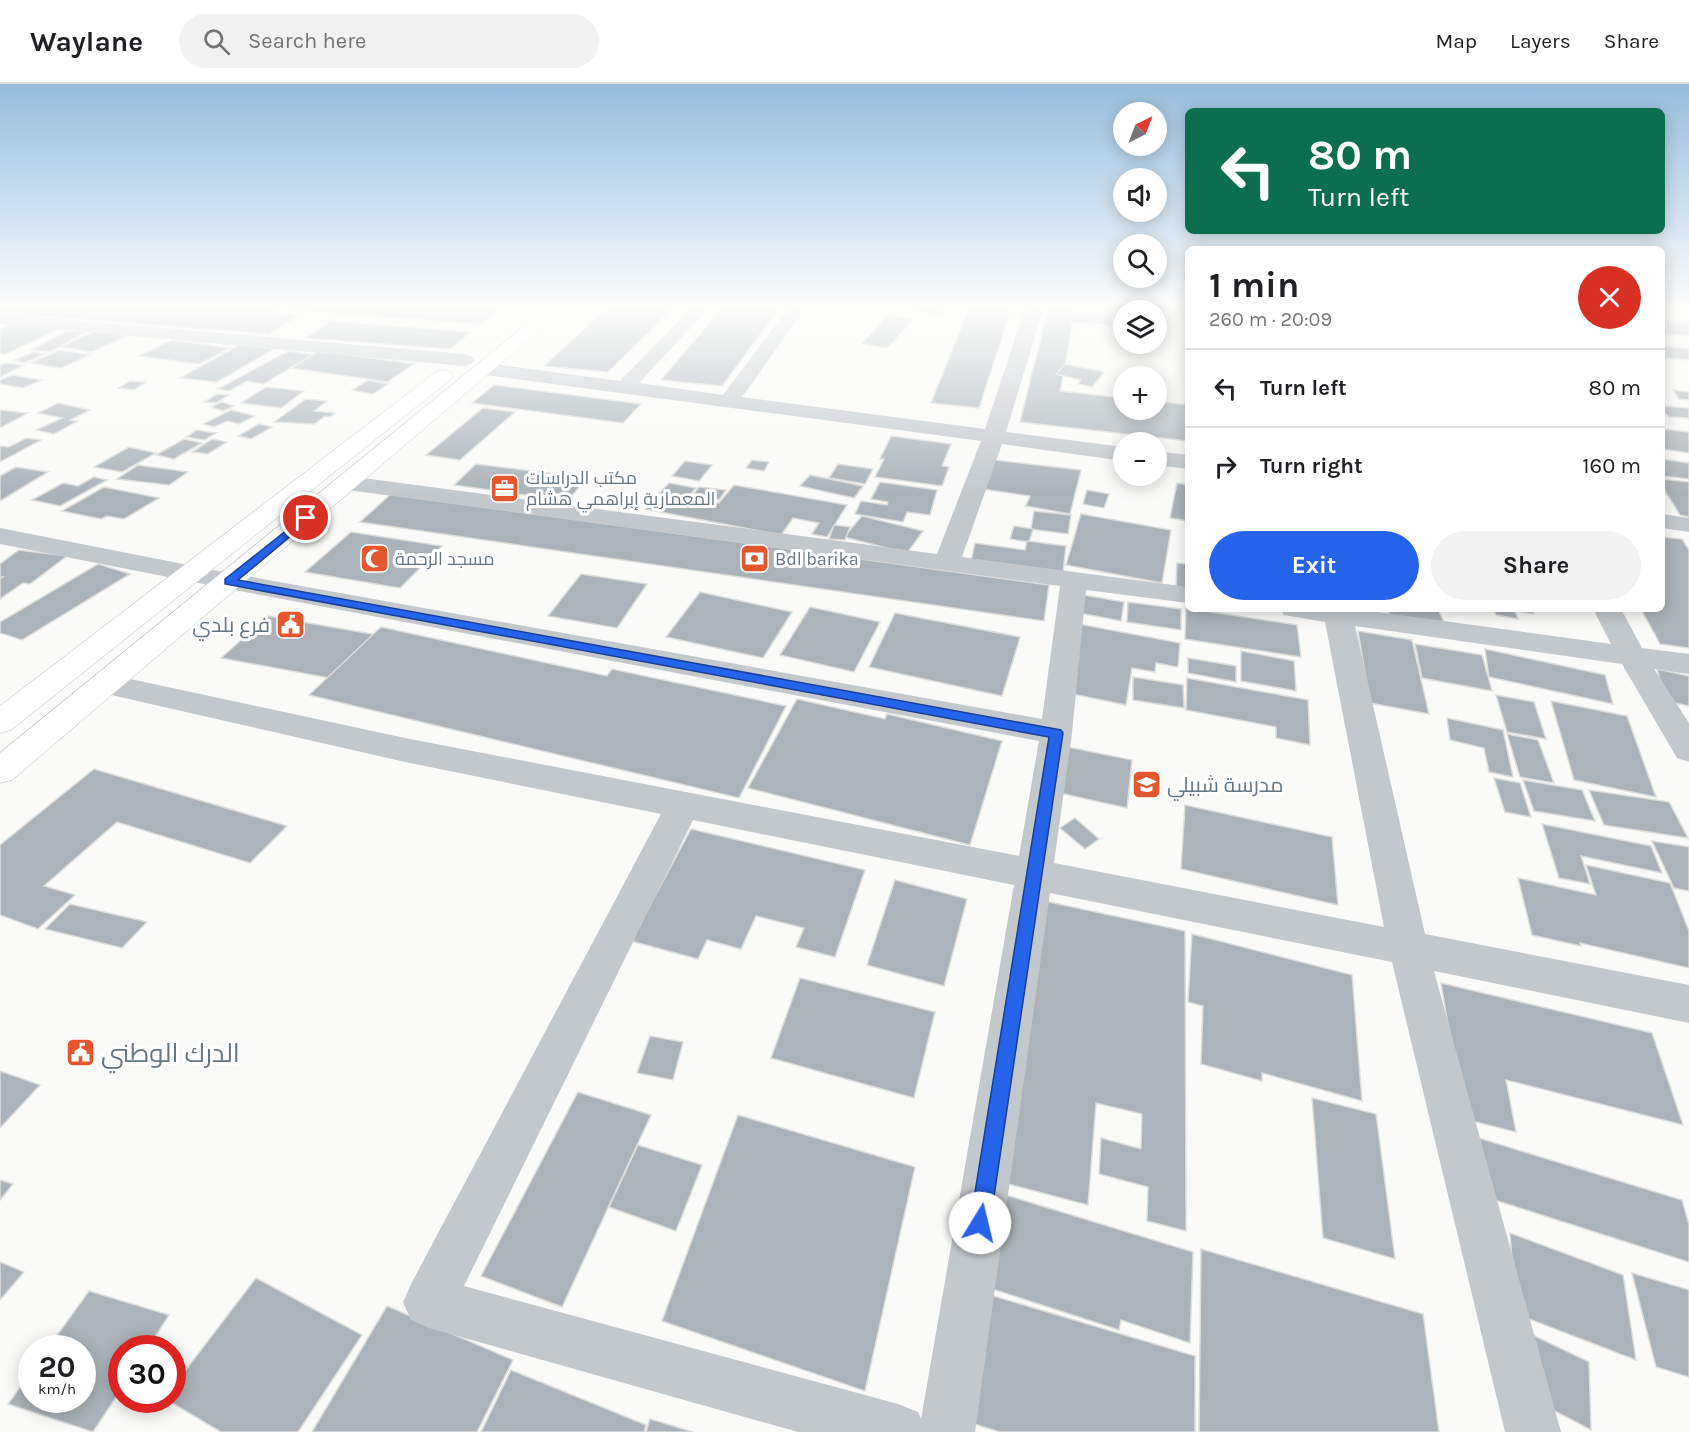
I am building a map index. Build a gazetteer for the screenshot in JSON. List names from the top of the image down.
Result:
{
  "places": {
    "office": ["مكتب الدراسات المعمارية إبراهمي هشام"],
    "mosque": ["مسجد الرحمة"],
    "bank": ["Bdl barika"],
    "public building": ["فرع بلدي", "الدرك الوطني"],
    "school or university": ["مدرسة شبيلي"]
  },
  "north": "top right",
  "page": {
    "header": "Waylane",
    "search": "Search here",
    "nav": ["Map", "Layers", "Share"],
    "map_buttons": ["+", "−"],
    "turn": ["80 m", "Turn left"],
    "heading": ["1 min", "260 m · 20:09"],
    "list": [
      {
        "name": "Turn left",
        "value": "80 m"
      },
      {
        "name": "Turn right",
        "value": "160 m"
      }
    ],
    "buttons": ["Exit", "Share"],
    "speed": "20 km/h",
    "limit": "30"
  }
}
